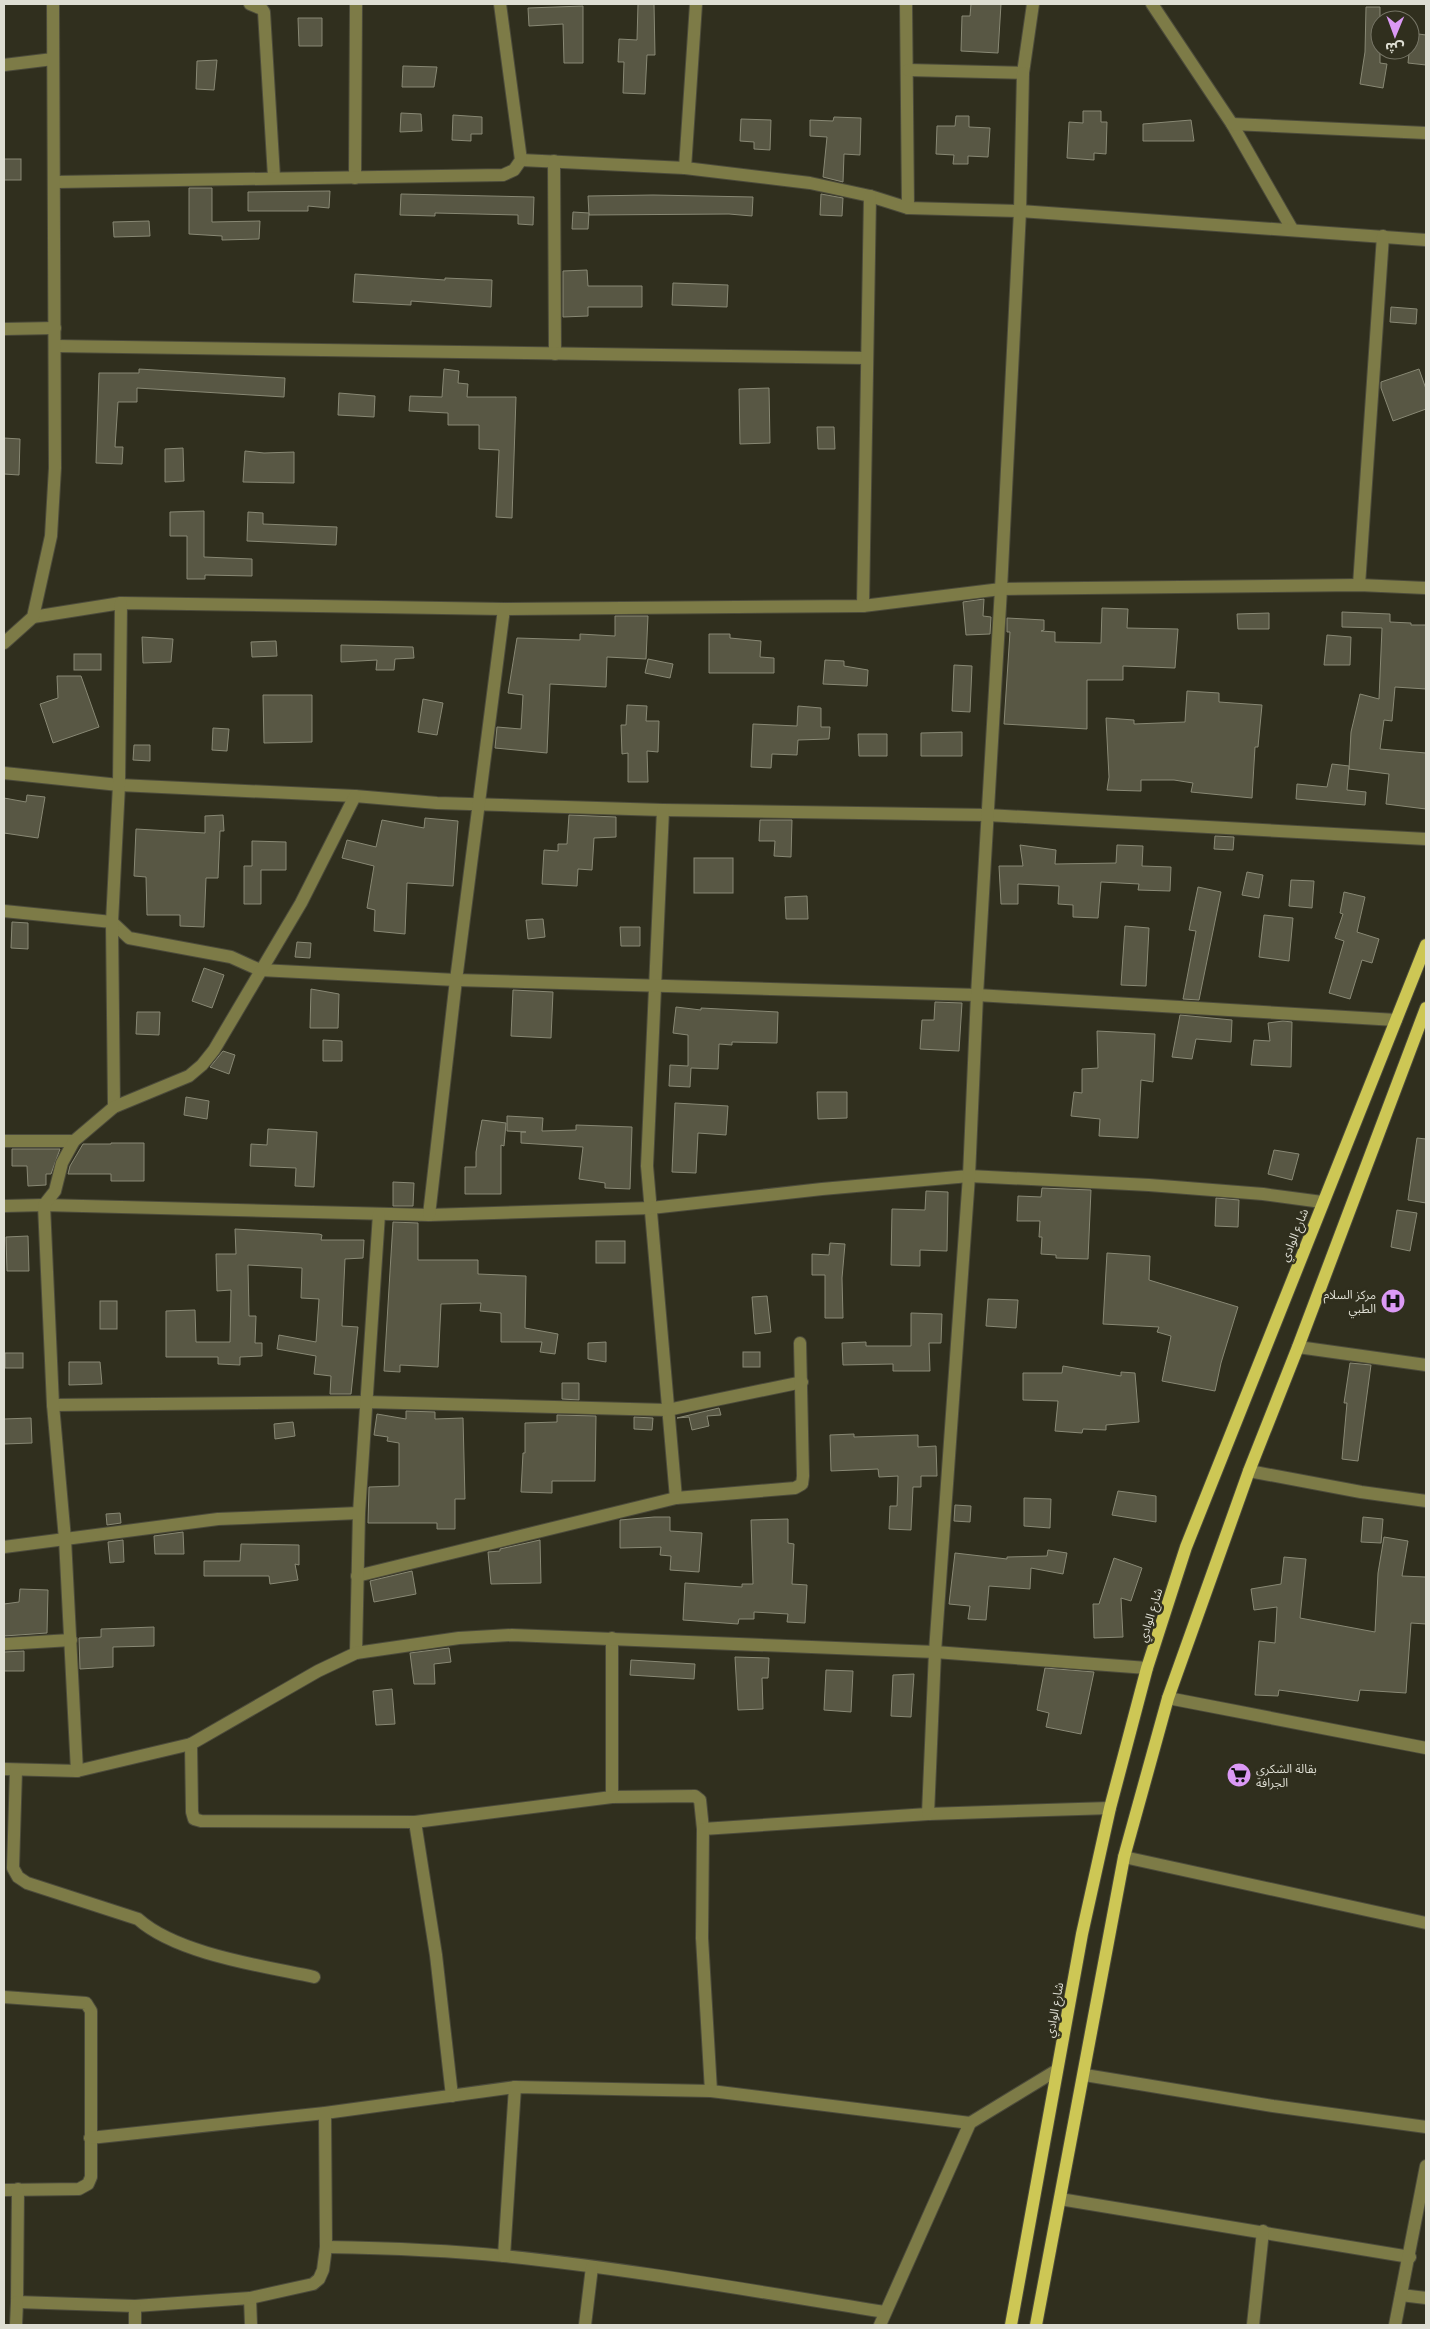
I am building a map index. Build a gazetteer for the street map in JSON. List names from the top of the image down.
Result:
{
  "streets": {
    "main road": ["شارع الوادي"]
  },
  "places": {
    "hospital": ["مركز السلام الطبي"],
    "supermarket": ["بقالة الشكري الجرافة"]
  },
  "north": "bottom"
}
